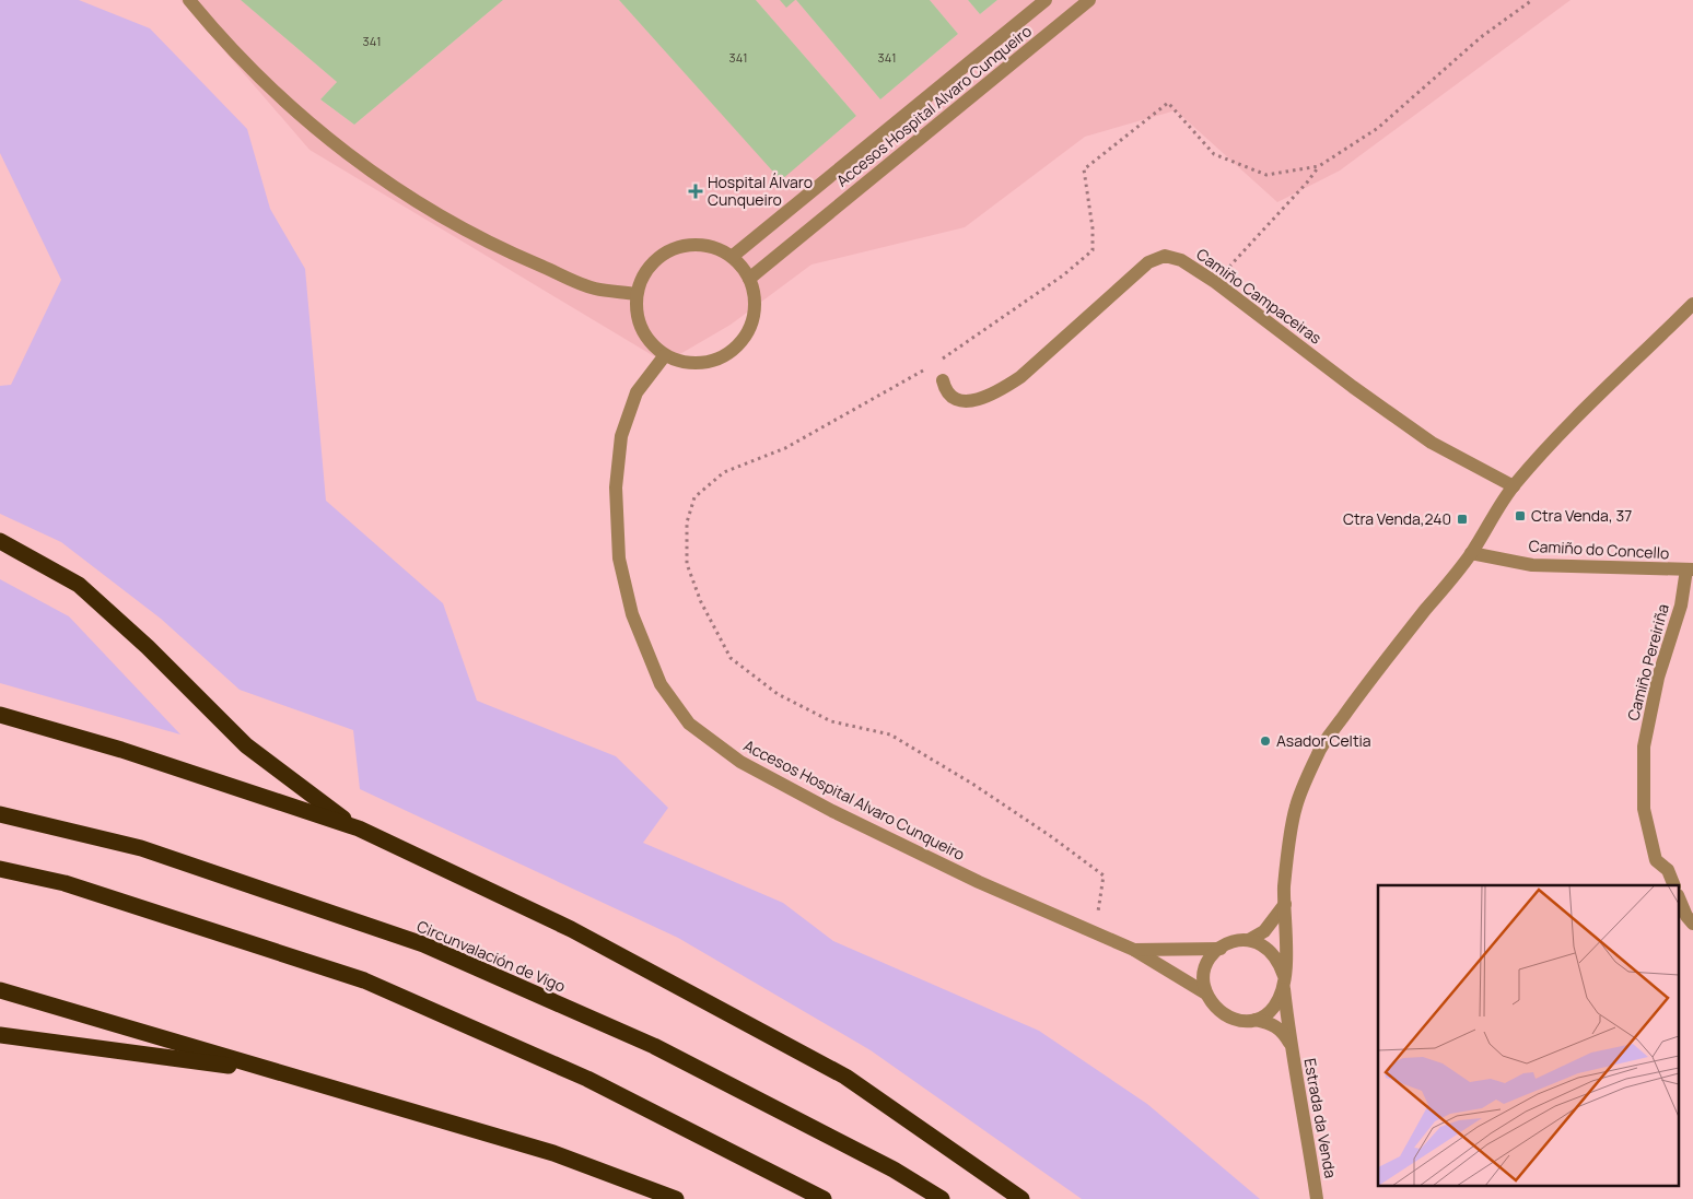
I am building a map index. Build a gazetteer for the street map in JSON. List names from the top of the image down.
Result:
{
  "streets": {
    "highway": ["Circunvalación de Vigo"],
    "street": [
      "Accesos Hospital Alvaro Cunqueiro",
      "Camiño Campaceiras",
      "Camiño do Concello",
      "Camiño Pereiriña",
      "Estrada da Venda"
    ]
  },
  "crossings": [
    ["Accesos Hospital Alvaro Cunqueiro", "Estrada da Venda"],
    ["Camiño do Concello", "Camiño Pereiriña"]
  ],
  "places": {
    "health": ["Hospital Álvaro Cunqueiro"],
    "transit": ["Ctra Venda, 37", "Ctra Venda,240"],
    "other": ["Asador Celtia"]
  },
  "house_numbers": ["341", "341", "341"]
}
